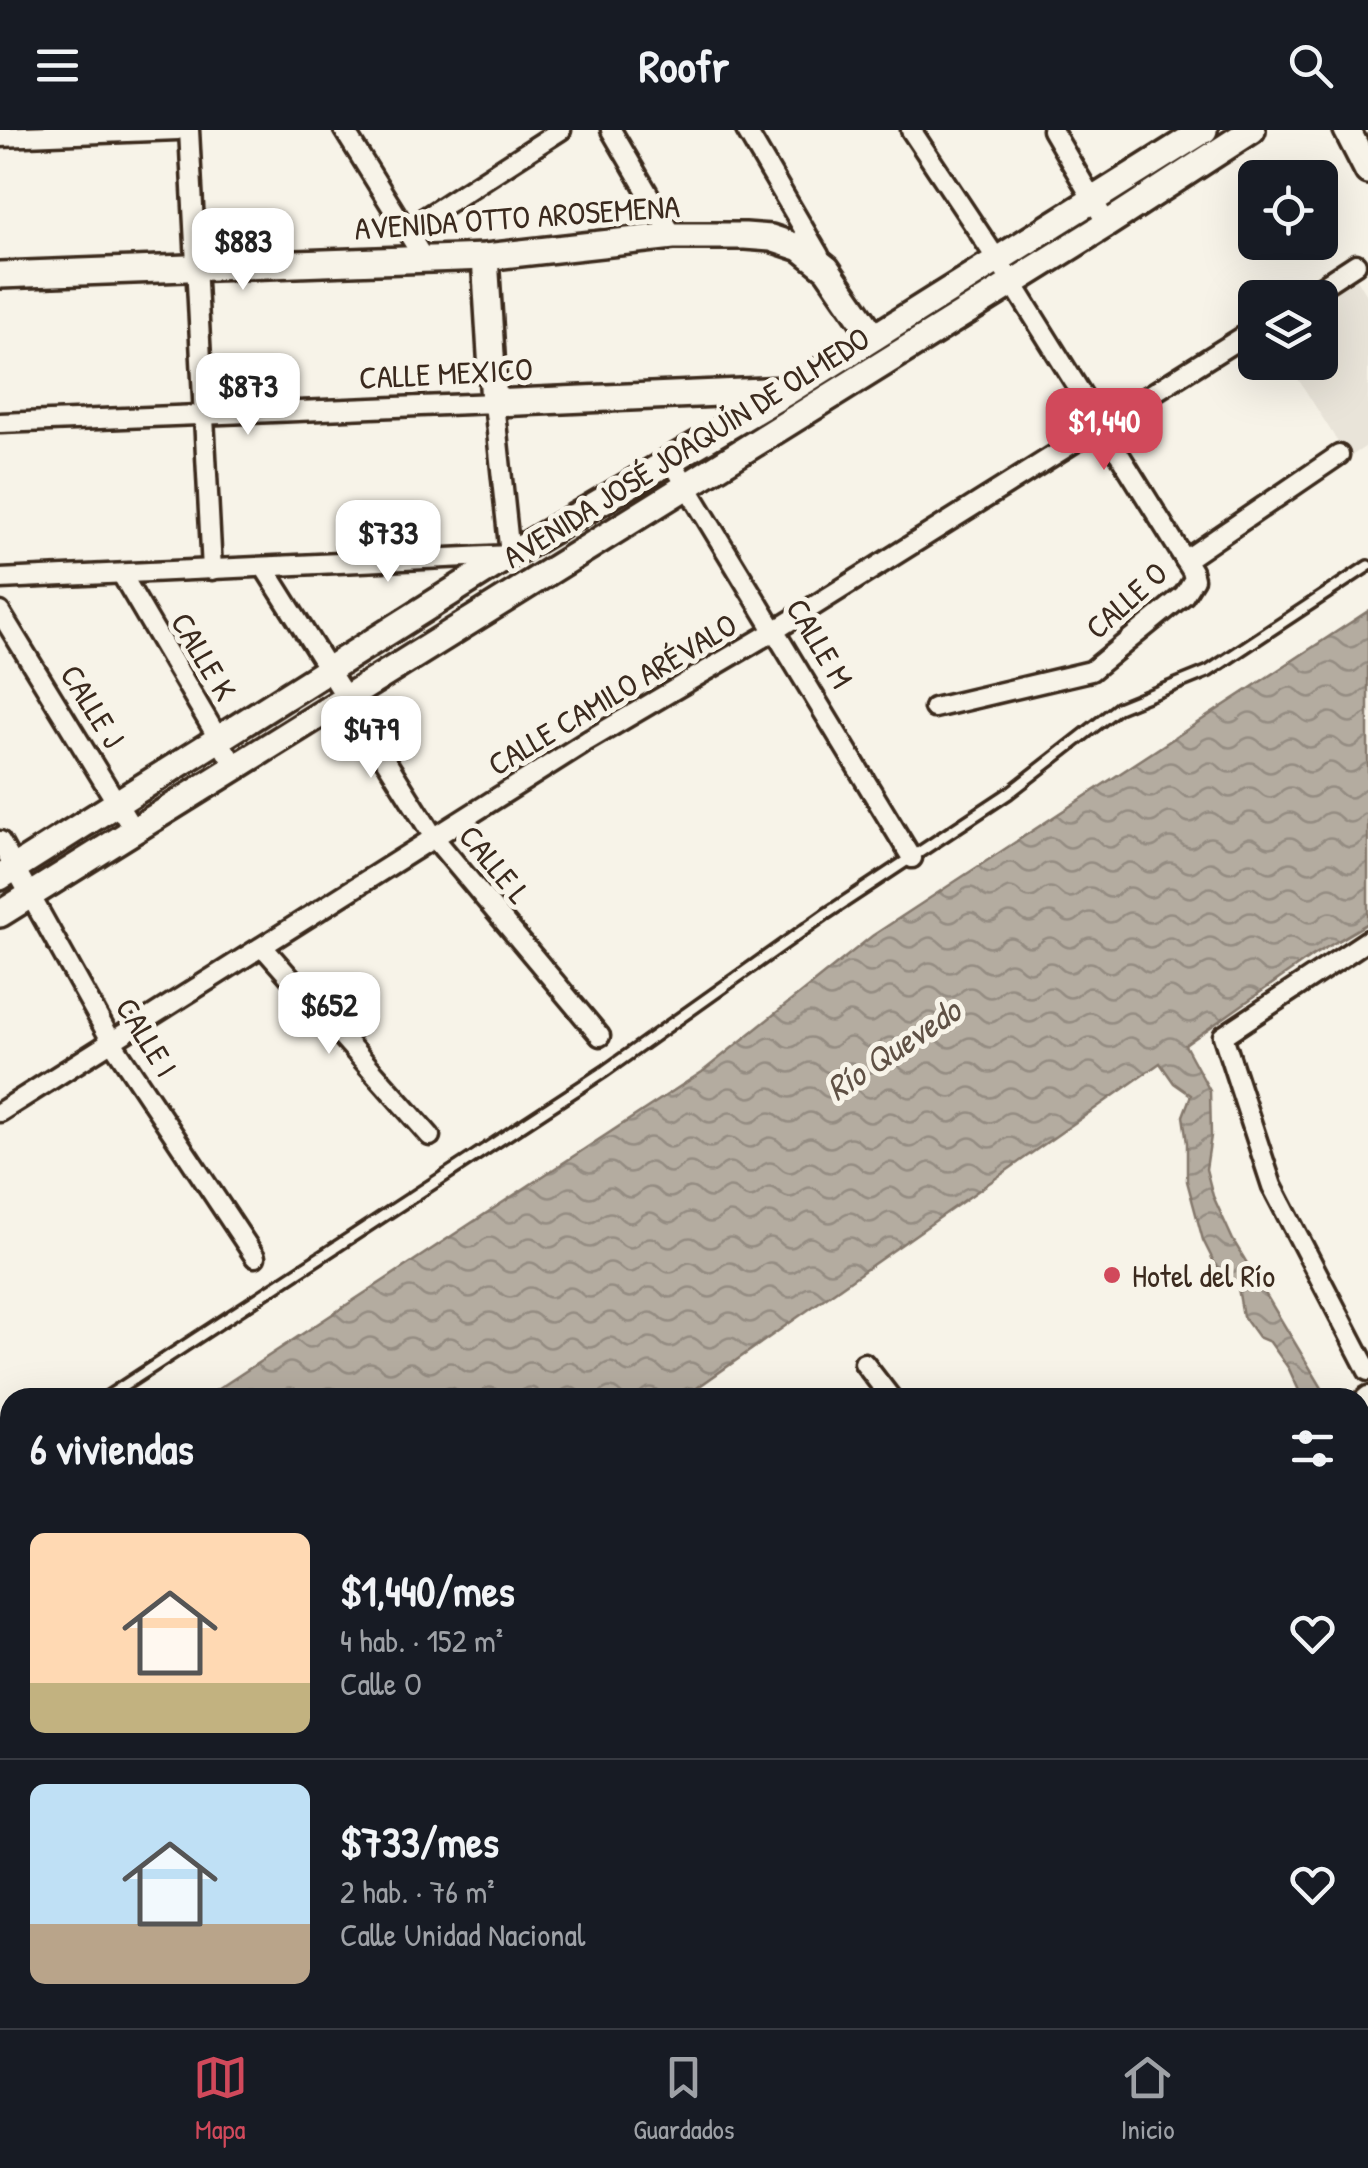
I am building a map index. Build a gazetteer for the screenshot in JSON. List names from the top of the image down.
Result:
{
  "streets": {
    "main road": ["AVENIDA OTTO AROSEMENA", "CALLE MEXICO", "AVENIDA JOSÉ JOAQUÍN DE OLMEDO"],
    "street": [
      "CALLE O",
      "CALLE M",
      "CALLE K",
      "CALLE CAMILO ARÉVALO",
      "CALLE J",
      "CALLE L",
      "CALLE I"
    ]
  },
  "crossings": [
    ["AVENIDA OTTO AROSEMENA", "AVENIDA JOSÉ JOAQUÍN DE OLMEDO"],
    ["CALLE MEXICO", "AVENIDA JOSÉ JOAQUÍN DE OLMEDO"],
    ["AVENIDA JOSÉ JOAQUÍN DE OLMEDO", "CALLE O"],
    ["AVENIDA JOSÉ JOAQUÍN DE OLMEDO", "CALLE M"],
    ["AVENIDA JOSÉ JOAQUÍN DE OLMEDO", "CALLE K"],
    ["AVENIDA JOSÉ JOAQUÍN DE OLMEDO", "CALLE J"],
    ["AVENIDA JOSÉ JOAQUÍN DE OLMEDO", "CALLE L"],
    ["AVENIDA JOSÉ JOAQUÍN DE OLMEDO", "CALLE I"],
    ["CALLE O", "CALLE CAMILO ARÉVALO"],
    ["CALLE M", "CALLE CAMILO ARÉVALO"],
    ["CALLE CAMILO ARÉVALO", "CALLE L"],
    ["CALLE CAMILO ARÉVALO", "CALLE I"]
  ],
  "water": ["Río Quevedo"],
  "places": ["Hotel del Río"],
  "page": {
    "header": "Roofr",
    "price": [
      "$883",
      "$873",
      "$1,440",
      "$733",
      "$479",
      "$652"
    ],
    "heading": "6 viviendas",
    "list": [
      {
        "name": "$1,440/mes",
        "note": "4 hab. · 152 m² · Calle O"
      },
      {
        "name": "$733/mes",
        "note": "2 hab. · 76 m² · Calle Unidad Nacional"
      }
    ],
    "tabs": ["Mapa", "Guardados", "Inicio"]
  }
}
